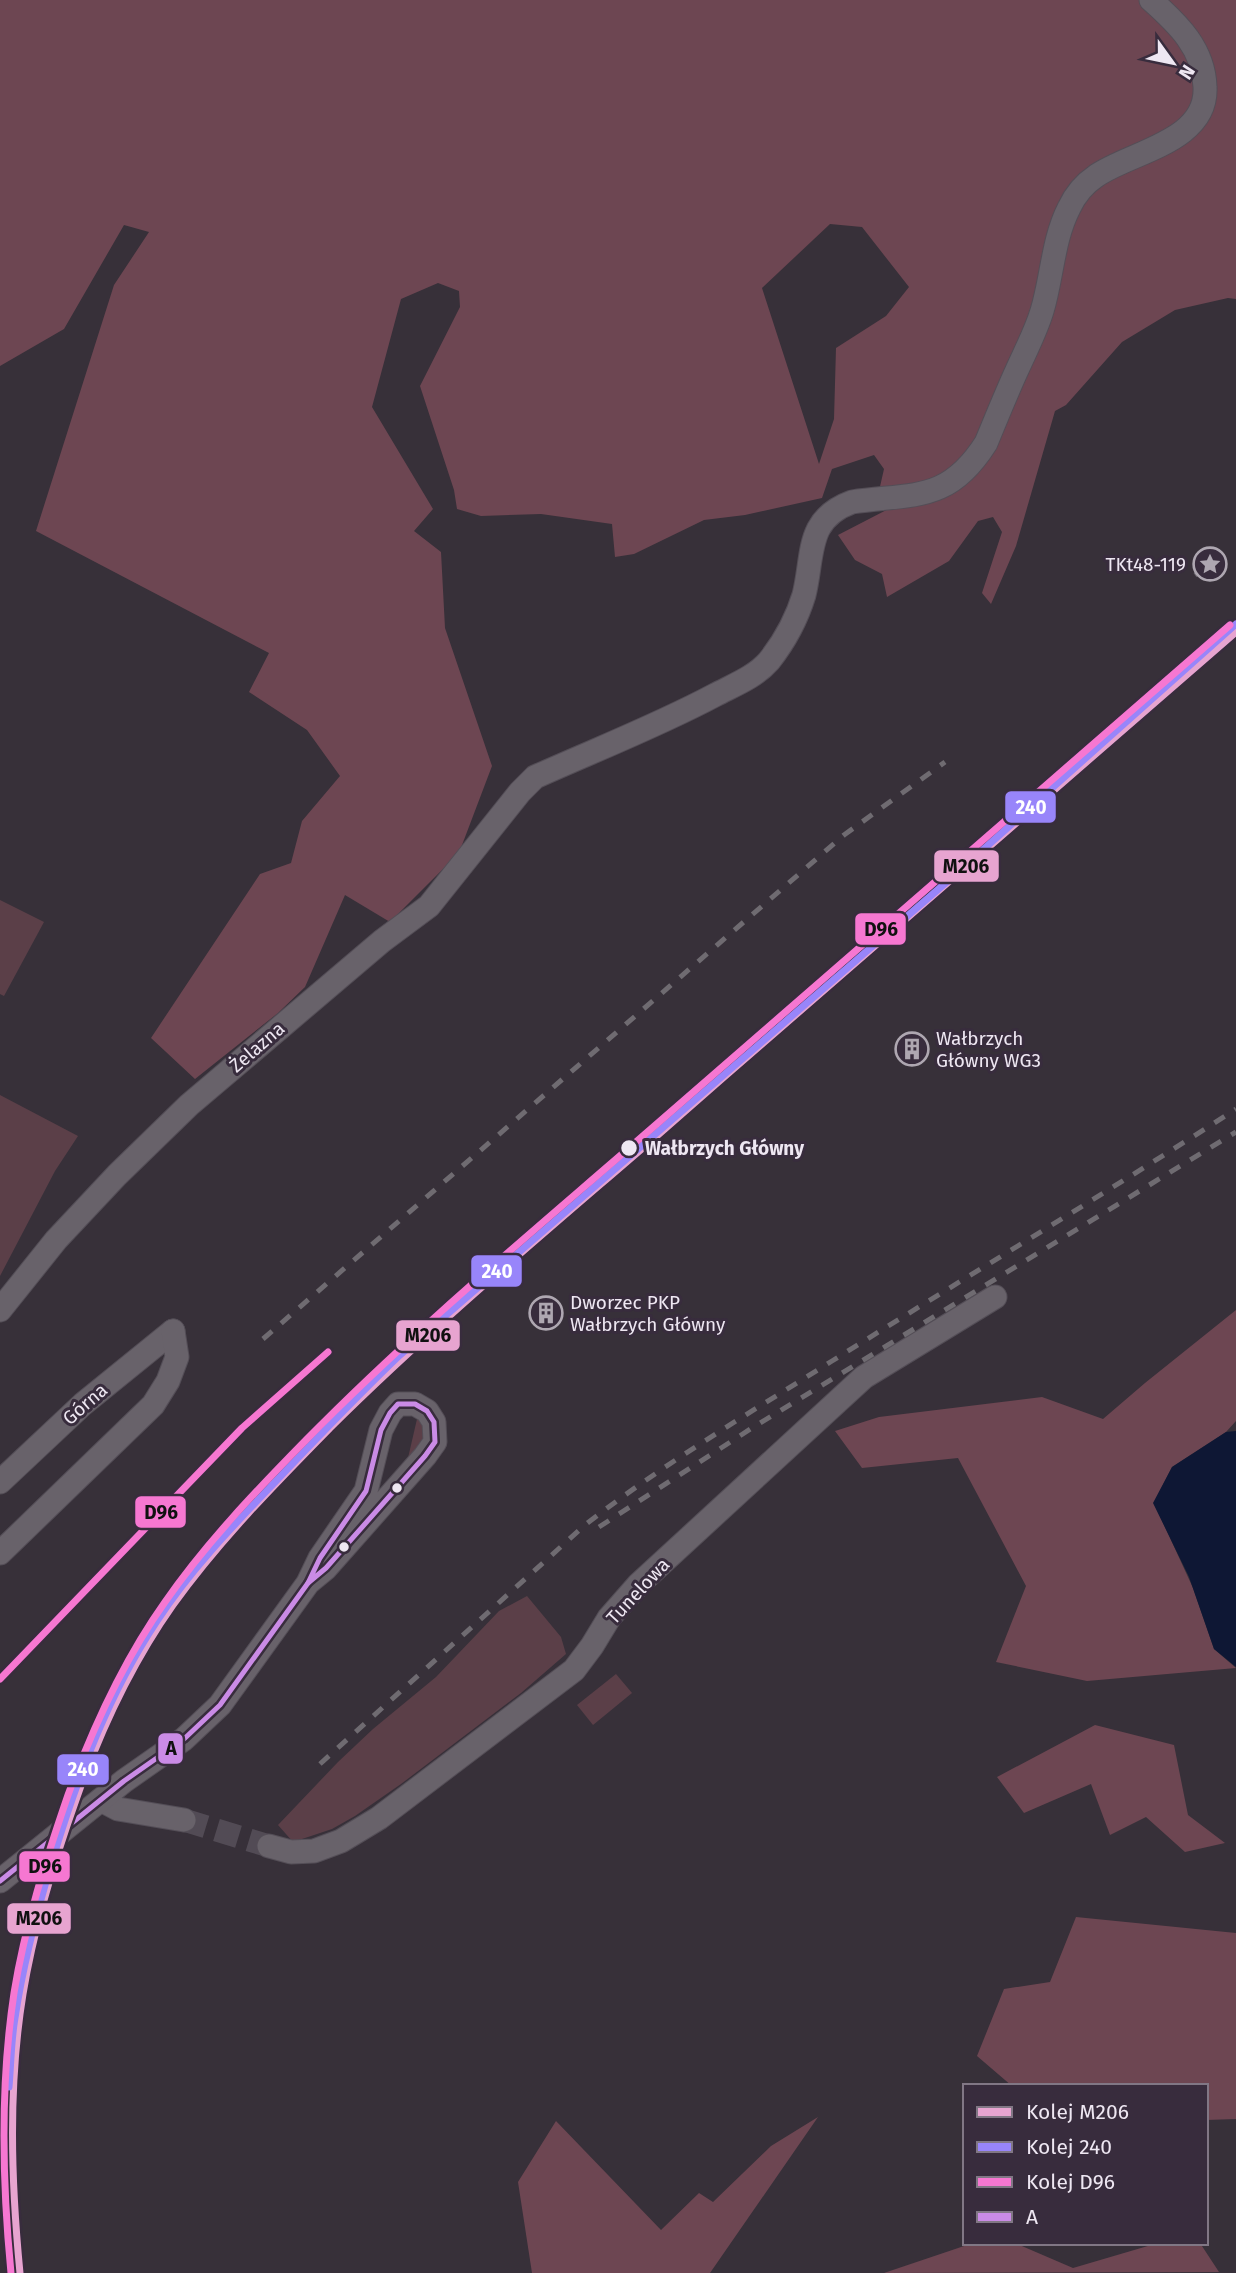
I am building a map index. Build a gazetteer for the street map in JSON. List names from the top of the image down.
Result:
{
  "streets": {
    "street": ["Żelazna", "Górna", "Tunelowa"]
  },
  "places": {
    "place": ["TKt48-119"],
    "building": ["Wałbrzych Główny WG3", "Dworzec PKP Wałbrzych Główny"],
    "other": ["Wałbrzych Główny"]
  },
  "lines": [
    "rail line 240",
    "rail line D96",
    "rail line M206",
    "transit line A"
  ],
  "legend": [
    "Kolej M206",
    "Kolej 240",
    "Kolej D96",
    "A"
  ],
  "north": "bottom right"
}
